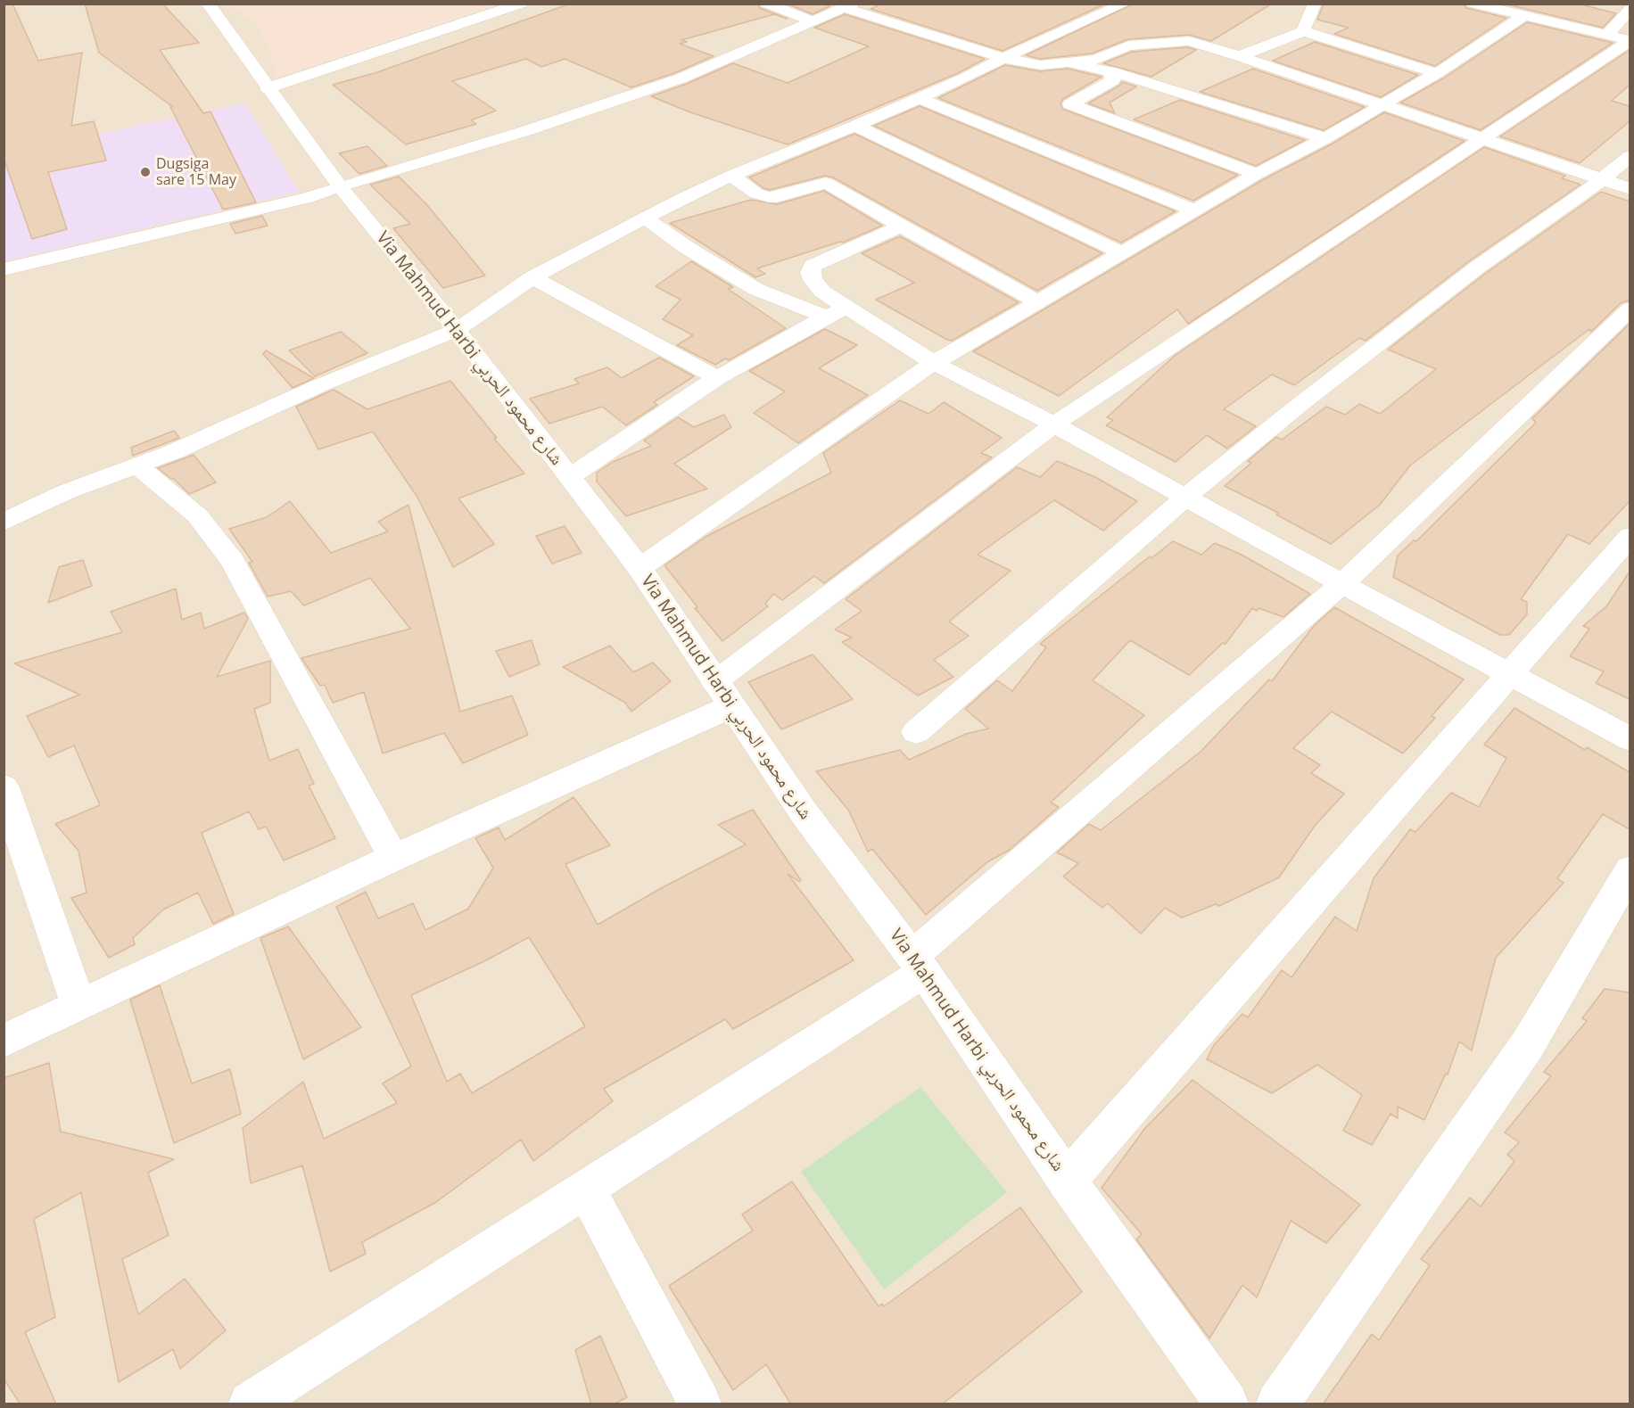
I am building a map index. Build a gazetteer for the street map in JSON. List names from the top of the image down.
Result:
{
  "streets": {
    "street": ["Via Mahmud Harbi شارع محمود الحربي"]
  },
  "places": ["Dugsiga sare 15 May"]
}
